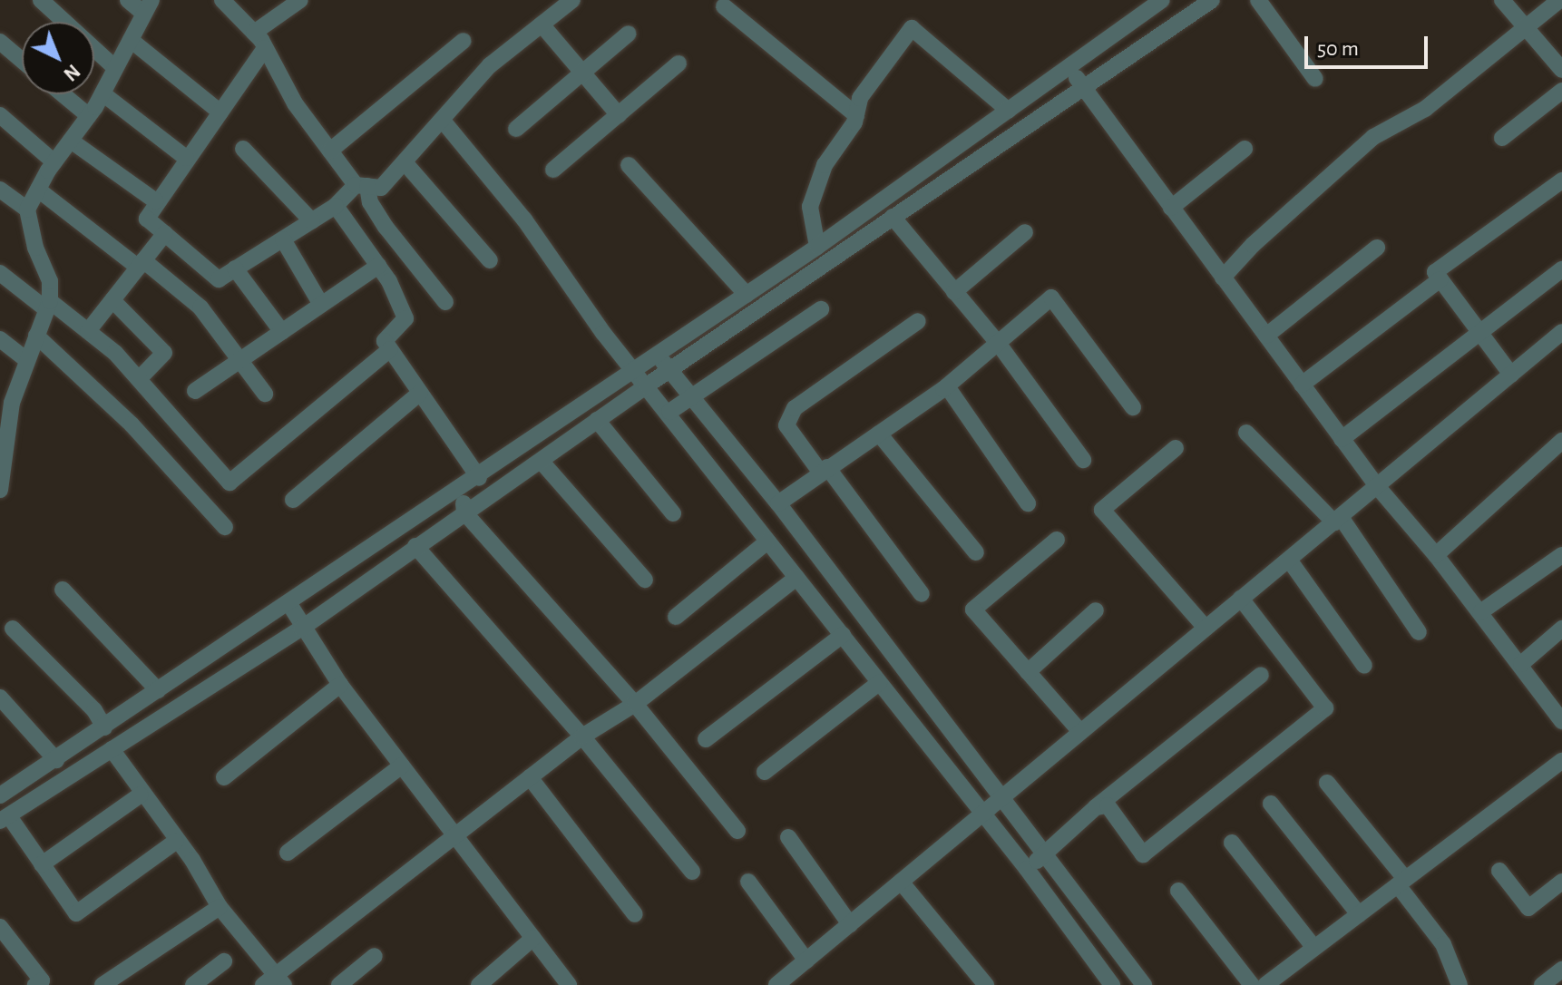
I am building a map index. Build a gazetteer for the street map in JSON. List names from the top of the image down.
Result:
{
  "scale_bar": "50 m",
  "north": "bottom right"
}
